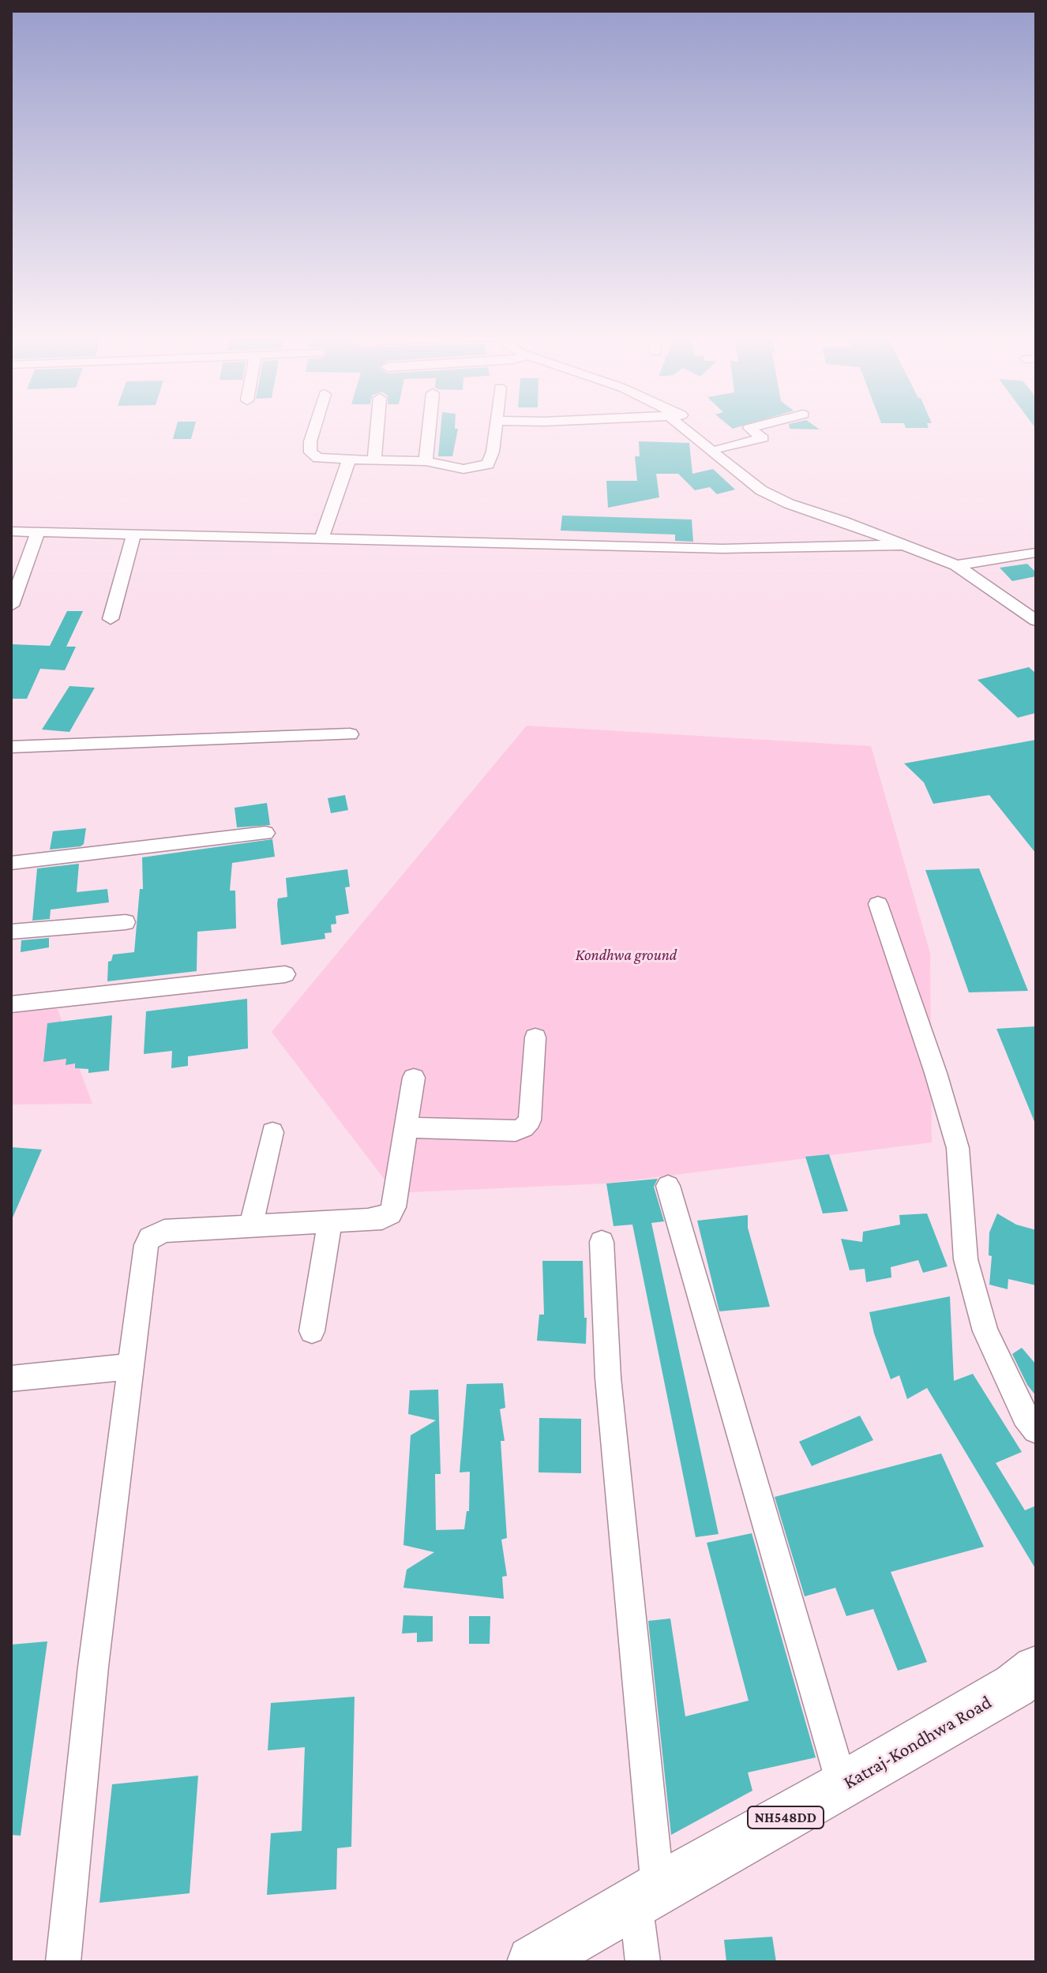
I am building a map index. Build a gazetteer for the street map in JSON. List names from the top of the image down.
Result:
{
  "streets": {
    "highway": ["Katraj-Kondhwa Road", "NH548DD"]
  },
  "parks": ["Kondhwa ground"]
}
